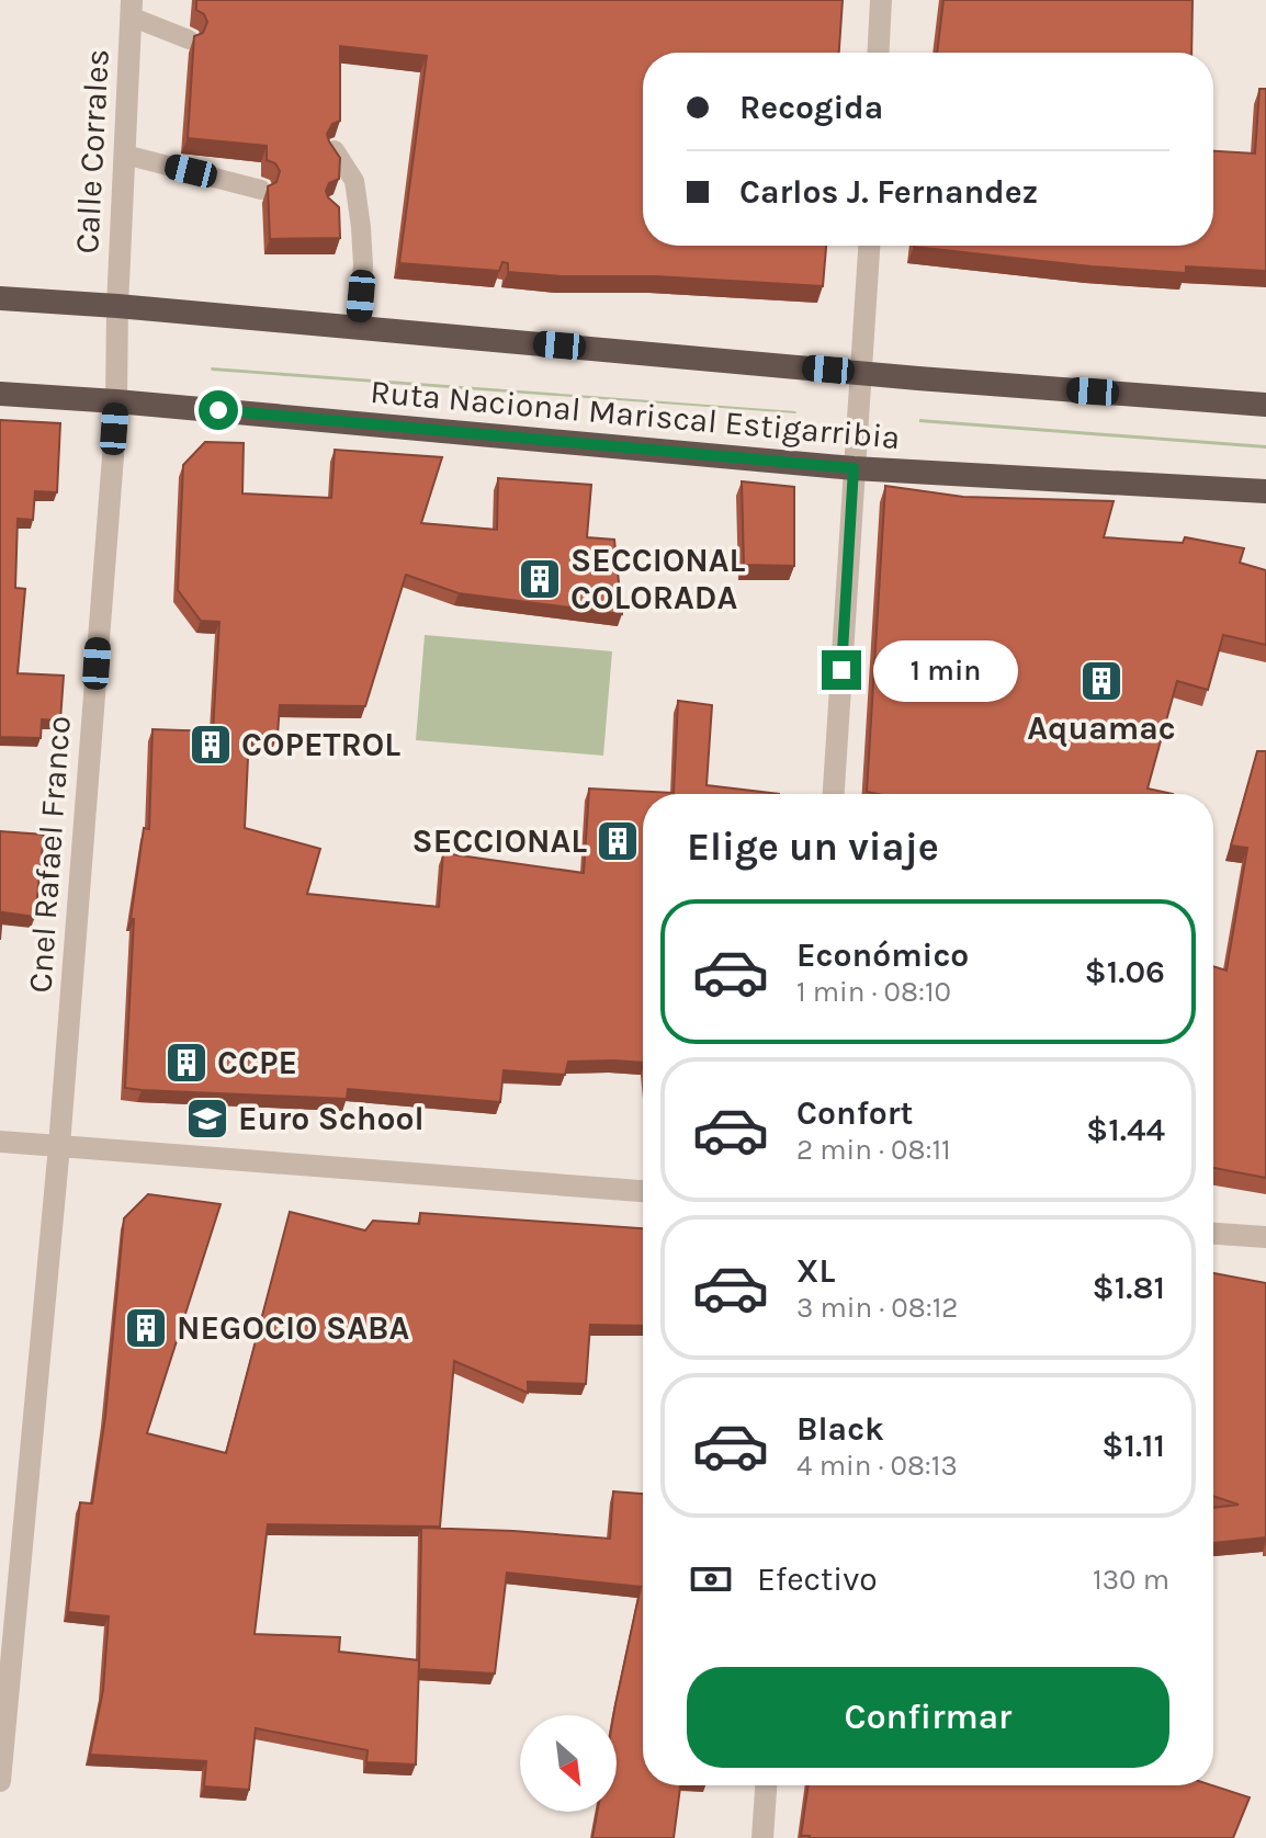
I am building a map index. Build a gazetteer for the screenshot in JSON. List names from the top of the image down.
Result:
{
  "streets": {
    "highway": ["Ruta Nacional Mariscal Estigarribia"],
    "street": ["Calle Corrales", "Cnel Rafael Franco"]
  },
  "crossings": [
    ["Calle Corrales", "Ruta Nacional Mariscal Estigarribia"],
    ["Calle Corrales", "Cnel Rafael Franco"],
    ["Ruta Nacional Mariscal Estigarribia", "Cnel Rafael Franco"]
  ],
  "places": {
    "building": [
      "SECCIONAL COLORADA",
      "Aquamac",
      "COPETROL",
      "SECCIONAL",
      "CCPE",
      "NEGOCIO SABA"
    ],
    "school or university": ["Euro School"]
  },
  "north": "bottom right",
  "page": {
    "banner": ["Recogida", "Carlos J. Fernandez"],
    "bubble": "1 min",
    "heading": "Elige un viaje",
    "list": [
      {
        "name": "Económico",
        "note": "1 min · 08:10",
        "value": "$1.06"
      },
      {
        "name": "Confort",
        "note": "2 min · 08:11",
        "value": "$1.44"
      },
      {
        "name": "XL",
        "note": "3 min · 08:12",
        "value": "$1.81"
      },
      {
        "name": "Black",
        "note": "4 min · 08:13",
        "value": "$1.11"
      }
    ],
    "pay": ["Efectivo", "130 m"],
    "buttons": "Confirmar"
  }
}
